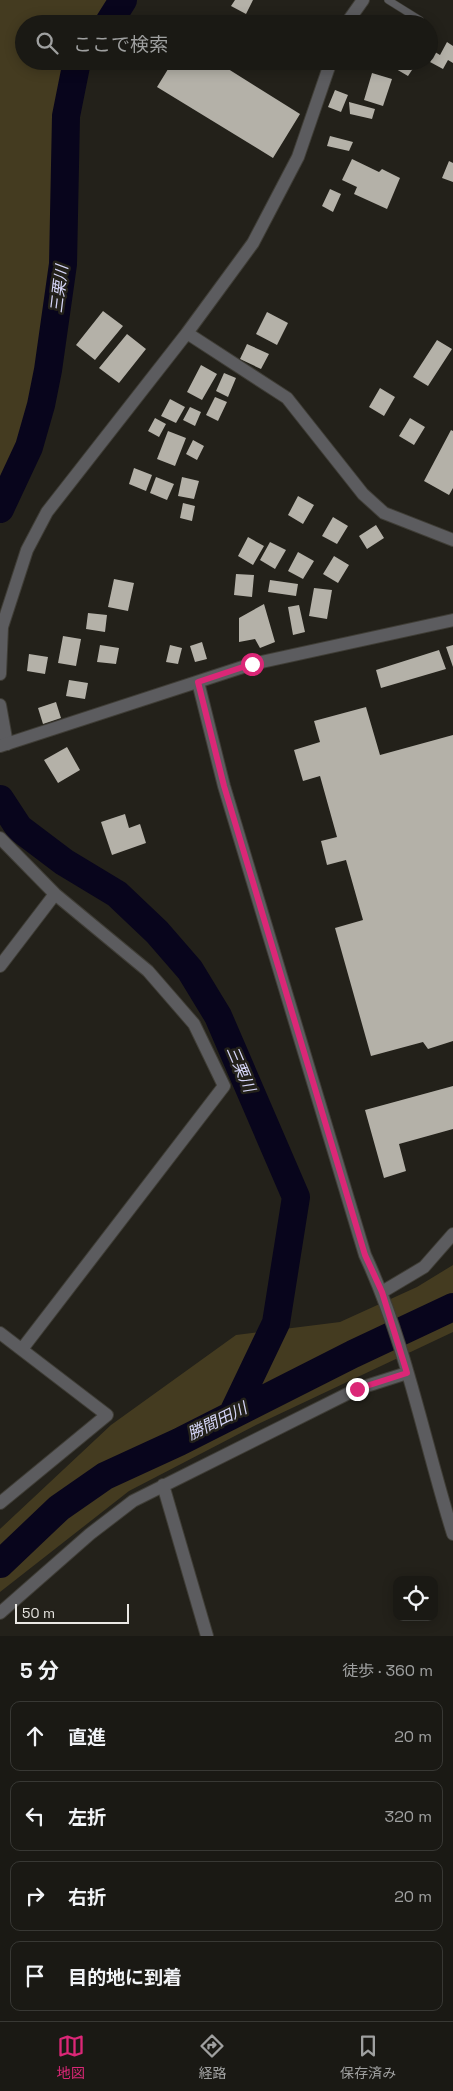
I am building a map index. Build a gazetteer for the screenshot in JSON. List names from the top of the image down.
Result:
{
  "water": ["三栗川", "勝間田川"],
  "scale_bar": "50 m",
  "page": {
    "search": "ここで検索",
    "scale": "50 m",
    "heading": ["5 分", "徒歩 · 360 m"],
    "list": [
      ["直進", "20 m"],
      ["左折", "320 m"],
      ["右折", "20 m"],
      "目的地に到着"
    ],
    "nav": ["地図", "経路", "保存済み"]
  }
}
